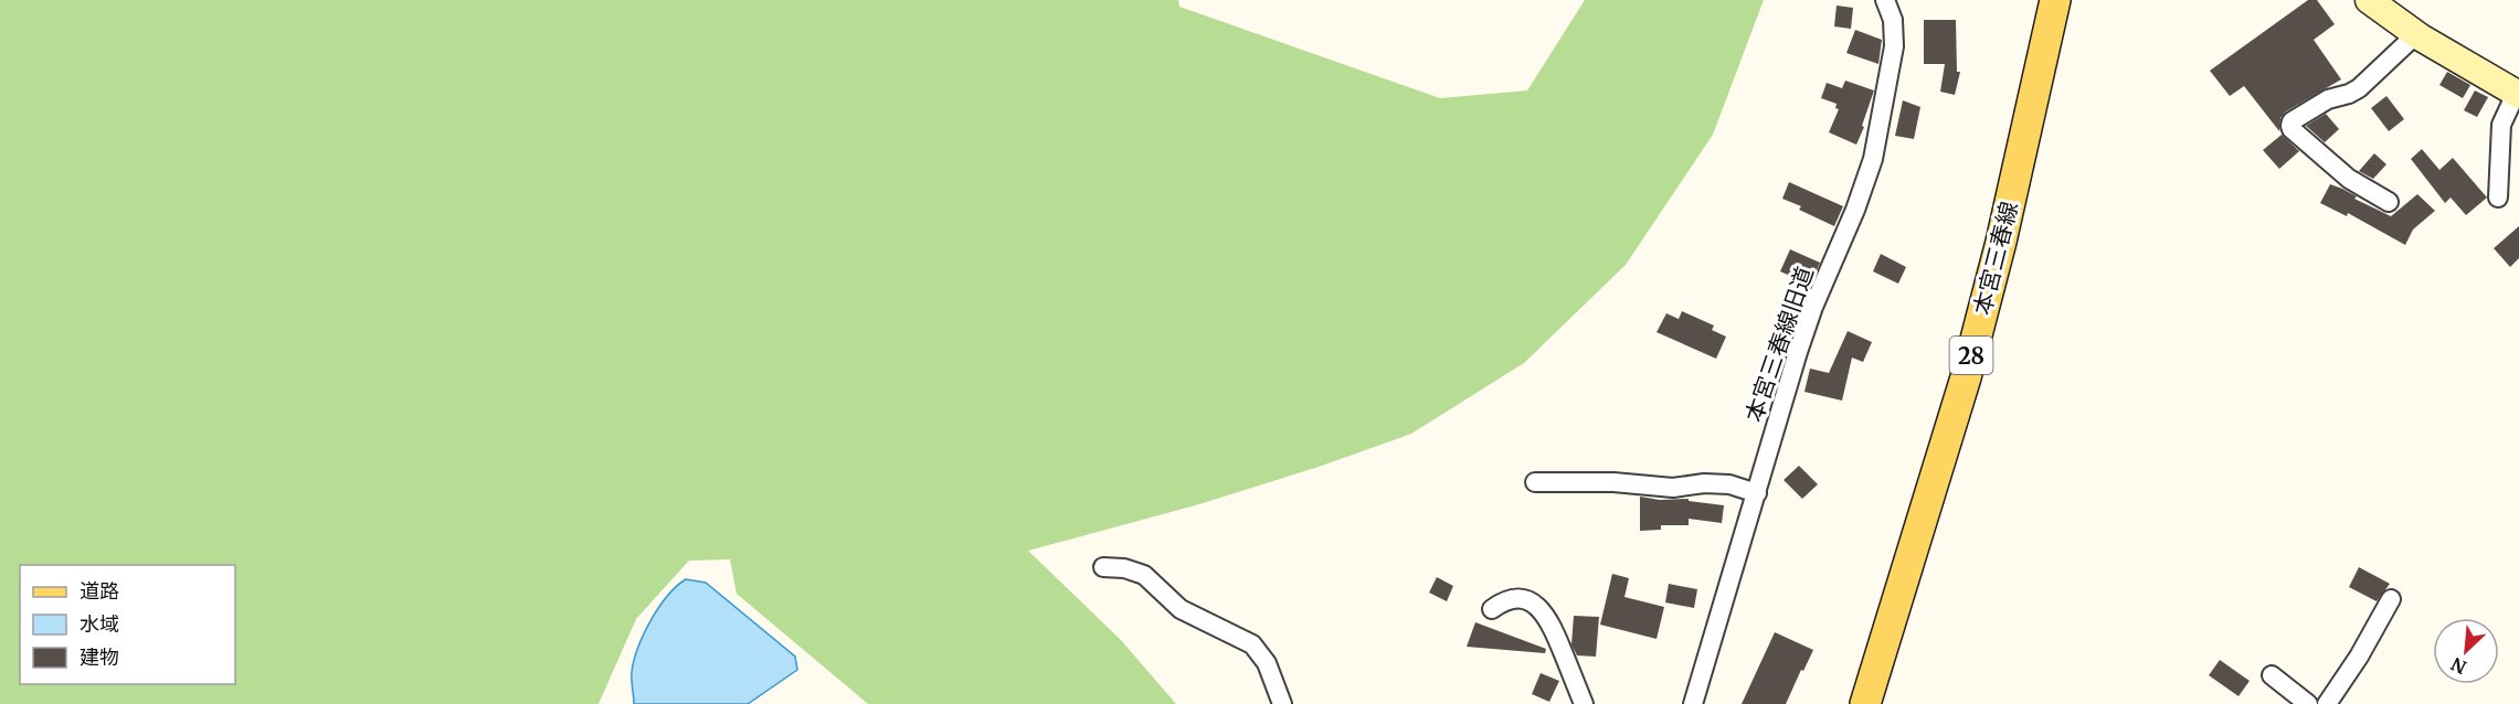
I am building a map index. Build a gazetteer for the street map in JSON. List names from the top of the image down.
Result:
{
  "streets": {
    "main road": ["本宮三春線", "28"],
    "street": ["本宮三春線旧道"]
  },
  "legend": ["道路", "水域", "建物"],
  "north": "bottom left"
}
